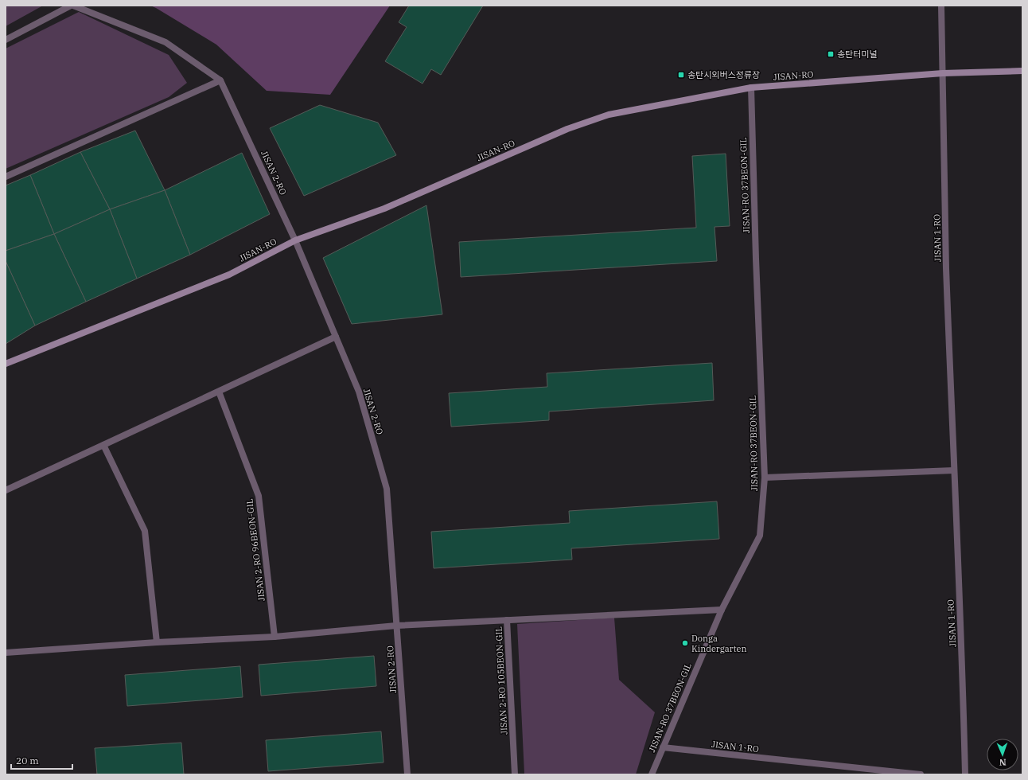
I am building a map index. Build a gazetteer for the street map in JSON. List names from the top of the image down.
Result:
{
  "streets": {
    "main road": ["JISAN-RO"],
    "street": [
      "JISAN 2-RO",
      "JISAN-RO 37BEON-GIL",
      "JISAN 1-RO",
      "JISAN 2-RO 96BEON-GIL",
      "JISAN 2-RO 105BEON-GIL"
    ]
  },
  "crossings": [
    ["JISAN-RO", "JISAN 2-RO"],
    ["JISAN-RO", "JISAN-RO 37BEON-GIL"],
    ["JISAN-RO", "JISAN 1-RO"],
    ["JISAN 2-RO", "JISAN 2-RO 105BEON-GIL"],
    ["JISAN-RO 37BEON-GIL", "JISAN 1-RO"]
  ],
  "places": {
    "transit": ["송탄터미널", "송탄시외버스정류장"],
    "other": ["Donga Kindergarten"]
  },
  "scale_bar": "20 m",
  "north": "bottom"
}
